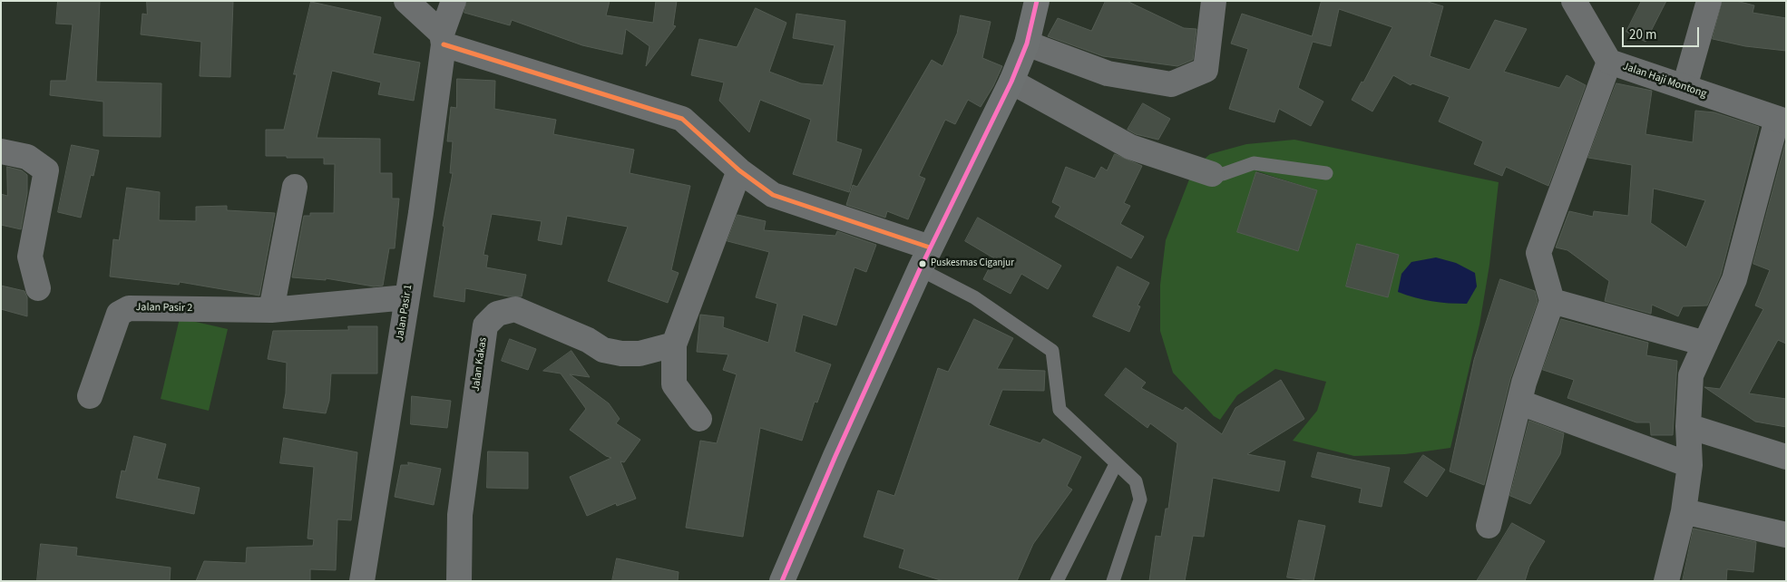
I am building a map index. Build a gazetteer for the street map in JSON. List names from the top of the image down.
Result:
{
  "streets": {
    "street": [
      "Jalan Haji Montong",
      "Jalan Pasir 2",
      "Jalan Pasir 1",
      "Jalan Kakas"
    ]
  },
  "crossings": [
    ["Jalan Pasir 2", "Jalan Pasir 1"]
  ],
  "places": ["Puskesmas Ciganjur"],
  "scale_bar": "20 m"
}
